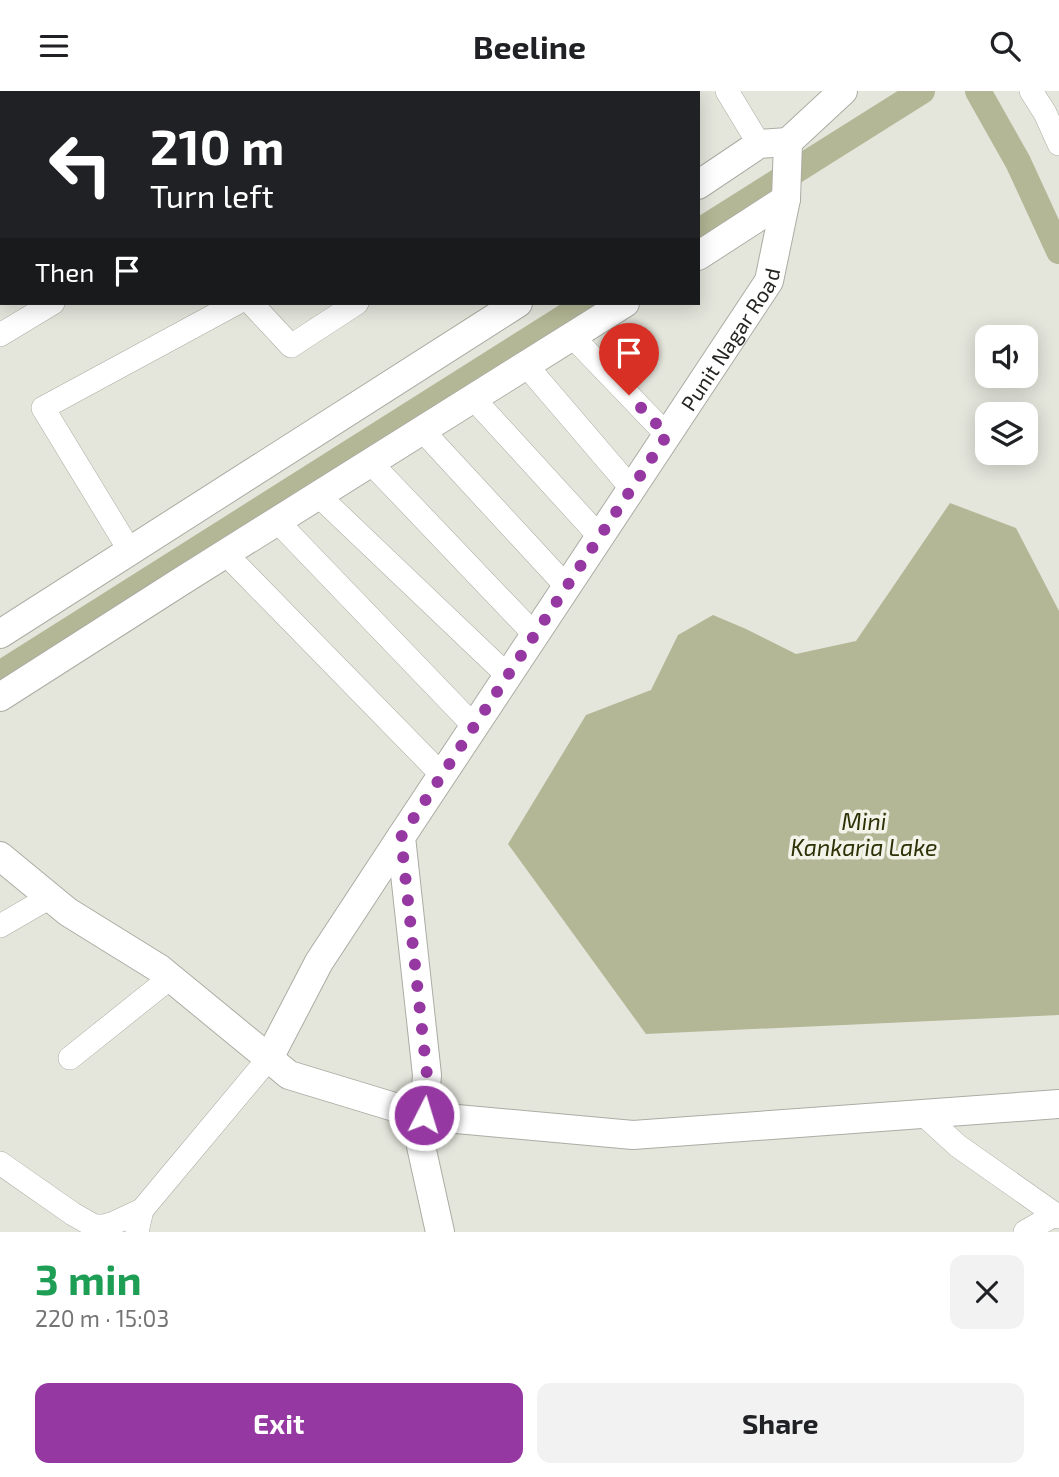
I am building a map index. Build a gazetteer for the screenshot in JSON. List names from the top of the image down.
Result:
{
  "streets": {
    "street": ["Punit Nagar Road"]
  },
  "water": ["Mini Kankaria Lake"],
  "page": {
    "header": "Beeline",
    "turn": ["210 m", "Turn left"],
    "then": "Then",
    "heading": ["3 min", "220 m · 15:03"],
    "buttons": ["Exit", "Share"]
  }
}
